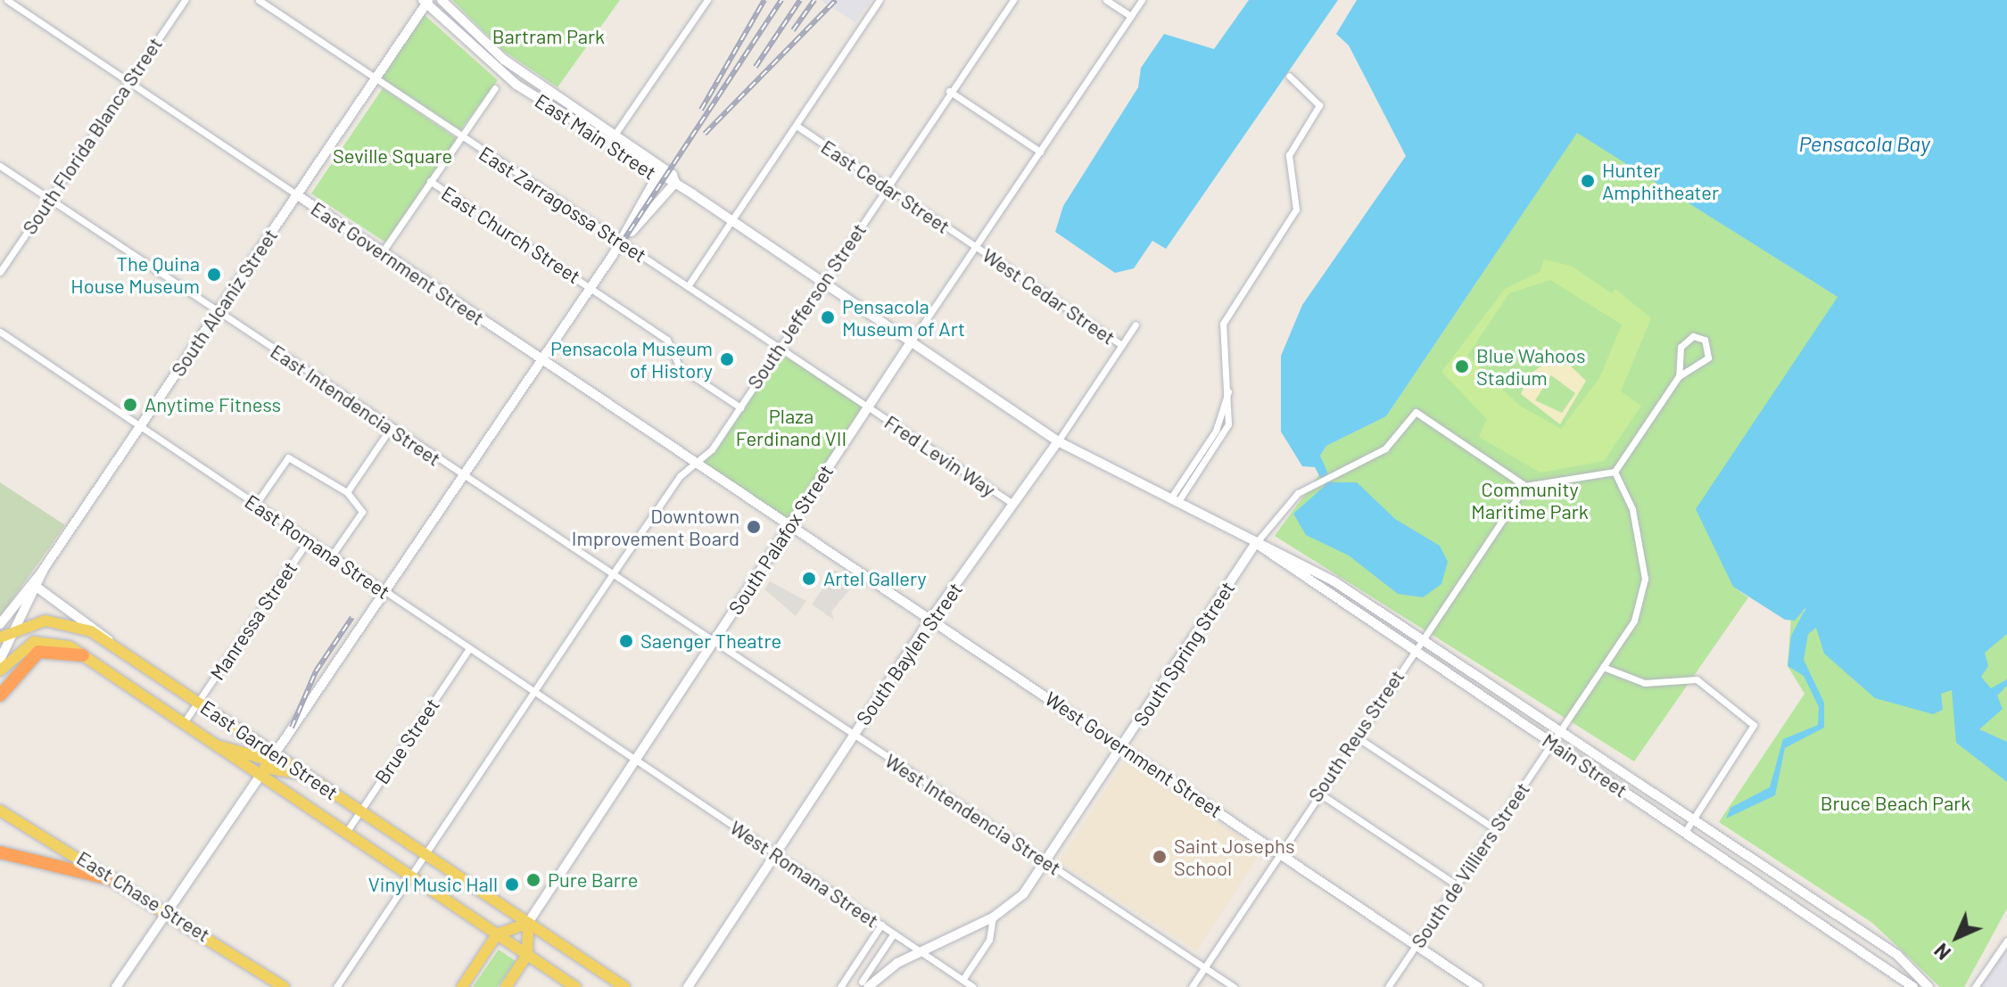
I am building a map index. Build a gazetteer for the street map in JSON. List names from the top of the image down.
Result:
{
  "streets": {
    "main road": ["East Garden Street", "East Chase Street"],
    "street": [
      "South Florida Blanca Street",
      "East Main Street",
      "East Cedar Street",
      "East Zarragossa Street",
      "East Church Street",
      "East Government Street",
      "West Cedar Street",
      "South Alcaniz Street",
      "South Jefferson Street",
      "East Intendencia Street",
      "Fred Levin Way",
      "South Palafox Street",
      "East Romana Street",
      "Manressa Street",
      "South Baylen Street",
      "South Spring Street",
      "South Reus Street",
      "Brue Street",
      "West Government Street",
      "Main Street",
      "West Intendencia Street",
      "South de Villiers Street",
      "West Romana Street"
    ]
  },
  "crossings": [
    ["South Florida Blanca Street", "East Government Street"],
    ["South Florida Blanca Street", "East Intendencia Street"],
    ["East Main Street", "South Alcaniz Street"],
    ["East Cedar Street", "West Cedar Street"],
    ["East Cedar Street", "South Jefferson Street"],
    ["East Cedar Street", "South Palafox Street"],
    ["East Zarragossa Street", "South Alcaniz Street"],
    ["East Zarragossa Street", "South Jefferson Street"],
    ["East Zarragossa Street", "Fred Levin Way"],
    ["East Zarragossa Street", "South Palafox Street"],
    ["East Church Street", "South Jefferson Street"],
    ["East Government Street", "South Alcaniz Street"],
    ["East Government Street", "South Jefferson Street"],
    ["East Government Street", "South Palafox Street"],
    ["East Government Street", "West Government Street"],
    ["West Cedar Street", "South Palafox Street"],
    ["West Cedar Street", "South Baylen Street"],
    ["South Alcaniz Street", "East Intendencia Street"],
    ["South Alcaniz Street", "East Romana Street"],
    ["South Jefferson Street", "East Intendencia Street"],
    ["South Jefferson Street", "East Romana Street"],
    ["South Jefferson Street", "East Garden Street"],
    ["East Intendencia Street", "South Palafox Street"],
    ["East Intendencia Street", "West Intendencia Street"],
    ["Fred Levin Way", "South Palafox Street"],
    ["Fred Levin Way", "South Baylen Street"],
    ["South Palafox Street", "East Romana Street"],
    ["South Palafox Street", "East Garden Street"],
    ["South Palafox Street", "West Government Street"],
    ["South Palafox Street", "West Intendencia Street"],
    ["South Palafox Street", "West Romana Street"],
    ["East Romana Street", "Manressa Street"],
    ["East Romana Street", "Brue Street"],
    ["East Romana Street", "West Romana Street"],
    ["Manressa Street", "East Garden Street"],
    ["South Baylen Street", "West Government Street"],
    ["South Baylen Street", "West Intendencia Street"],
    ["South Baylen Street", "West Romana Street"],
    ["South Spring Street", "South Reus Street"],
    ["South Spring Street", "West Government Street"],
    ["South Spring Street", "Main Street"],
    ["South Spring Street", "West Intendencia Street"],
    ["South Spring Street", "West Romana Street"],
    ["South Reus Street", "West Government Street"],
    ["South Reus Street", "Main Street"],
    ["South Reus Street", "West Intendencia Street"],
    ["Brue Street", "East Garden Street"],
    ["West Government Street", "South de Villiers Street"],
    ["Main Street", "South de Villiers Street"]
  ],
  "water": ["Pensacola Bay"],
  "parks": [
    "Bartram Park",
    "Seville Square",
    "Plaza Ferdinand VII",
    "Community Maritime Park",
    "Bruce Beach Park"
  ],
  "places": [
    "Hunter Amphitheater",
    "The Quina House Museum",
    "Pensacola Museum of Art",
    "Pensacola Museum of History",
    "Blue Wahoos Stadium",
    "Anytime Fitness",
    "Downtown Improvement Board",
    "Artel Gallery",
    "Saenger Theatre",
    "Saint Josephs School",
    "Pure Barre",
    "Vinyl Music Hall"
  ],
  "north": "bottom left"
}
